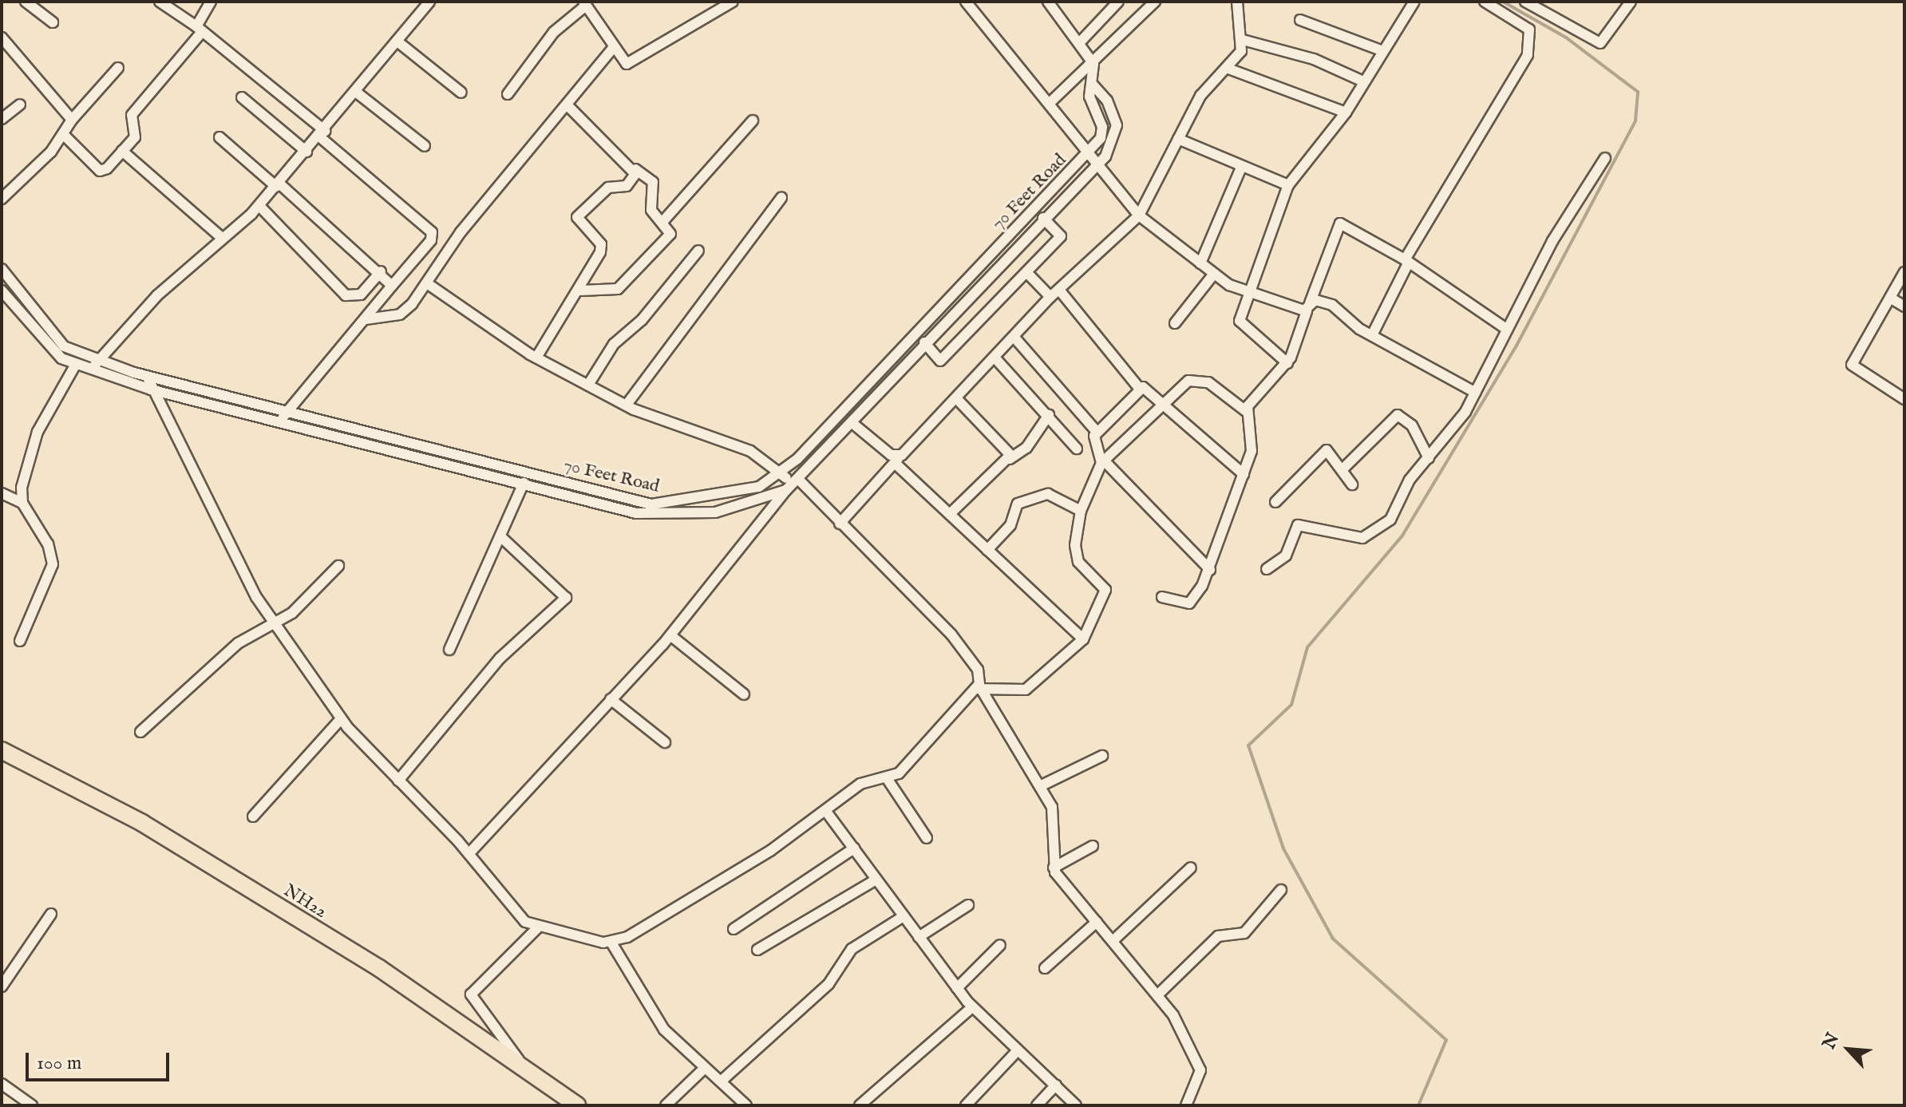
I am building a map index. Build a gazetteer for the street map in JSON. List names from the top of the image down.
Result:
{
  "streets": {
    "highway": ["NH22"],
    "street": ["70 Feet Road"]
  },
  "scale_bar": "100 m",
  "north": "top left"
}
